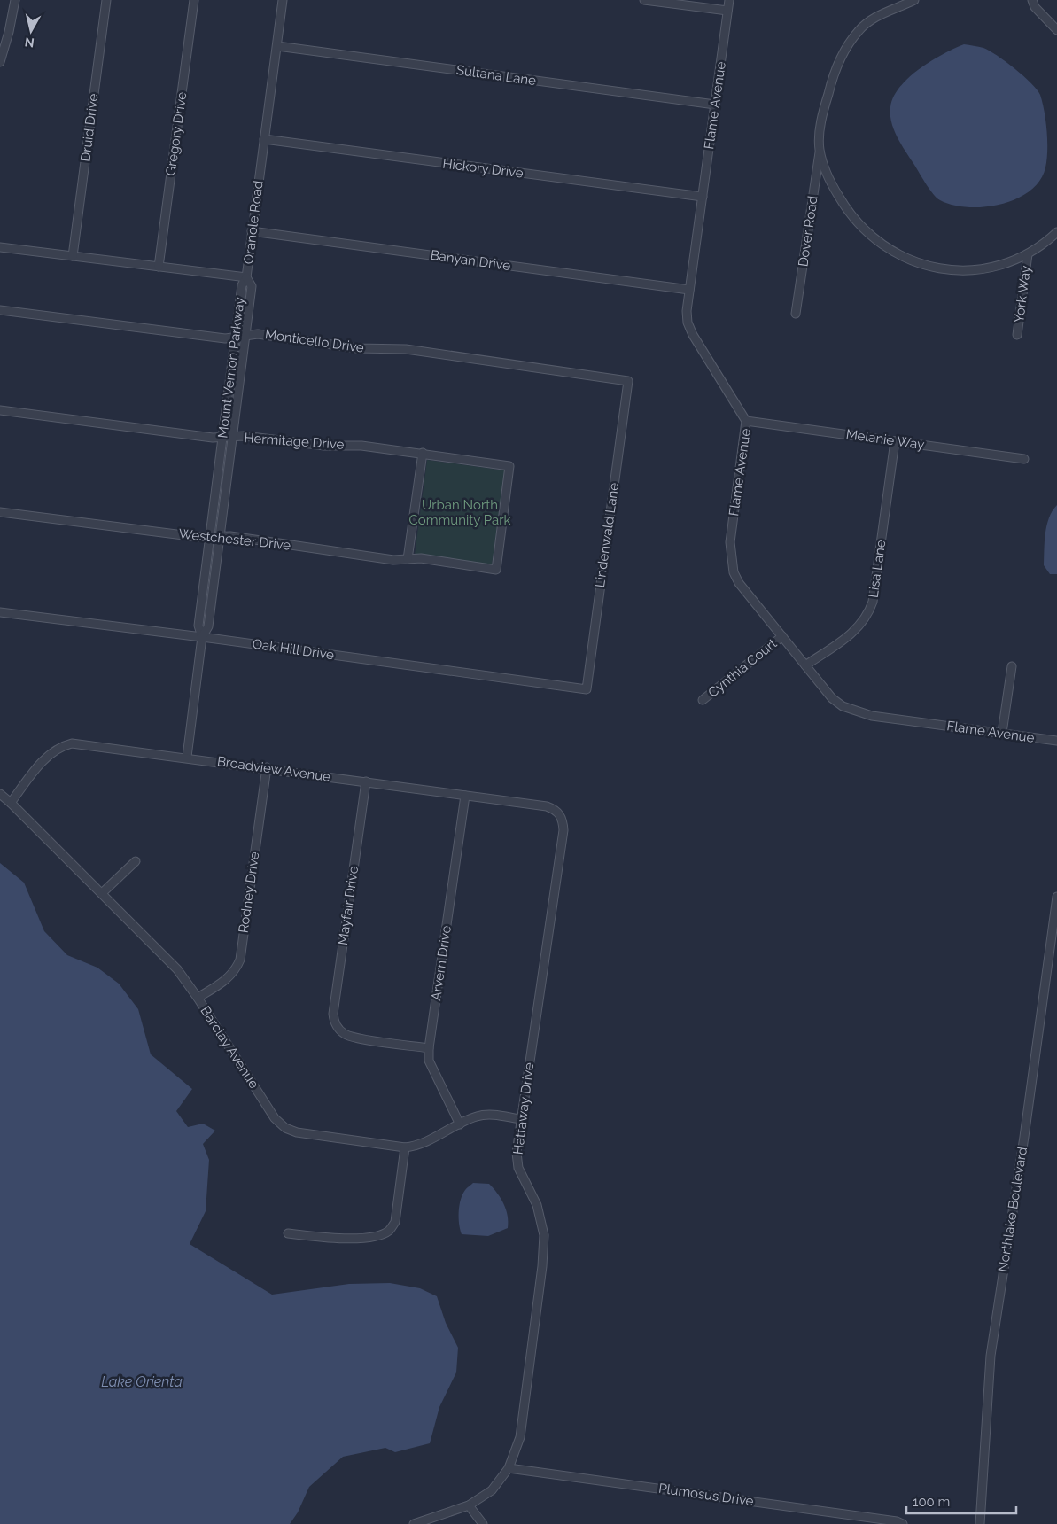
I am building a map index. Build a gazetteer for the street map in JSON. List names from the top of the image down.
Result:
{
  "streets": {
    "street": [
      "Sultana Lane",
      "Flame Avenue",
      "Druid Drive",
      "Gregory Drive",
      "Hickory Drive",
      "Oranole Road",
      "Dover Road",
      "Banyan Drive",
      "York Way",
      "Monticello Drive",
      "Mount Vernon Parkway",
      "Melanie Way",
      "Hermitage Drive",
      "Lindenwald Lane",
      "Westchester Drive",
      "Lisa Lane",
      "Oak Hill Drive",
      "Cynthia Court",
      "Broadview Avenue",
      "Rodney Drive",
      "Mayfair Drive",
      "Arvern Drive",
      "Barclay Avenue",
      "Hattaway Drive",
      "Northlake Boulevard",
      "Plumosus Drive"
    ]
  },
  "crossings": [
    ["Sultana Lane", "Flame Avenue"],
    ["Sultana Lane", "Oranole Road"],
    ["Flame Avenue", "Hickory Drive"],
    ["Flame Avenue", "Banyan Drive"],
    ["Flame Avenue", "Melanie Way"],
    ["Flame Avenue", "Lisa Lane"],
    ["Flame Avenue", "Cynthia Court"],
    ["Druid Drive", "Oranole Road"],
    ["Gregory Drive", "Oranole Road"],
    ["Hickory Drive", "Oranole Road"],
    ["Oranole Road", "Banyan Drive"],
    ["Oranole Road", "Mount Vernon Parkway"],
    ["Monticello Drive", "Mount Vernon Parkway"],
    ["Monticello Drive", "Lindenwald Lane"],
    ["Mount Vernon Parkway", "Hermitage Drive"],
    ["Mount Vernon Parkway", "Westchester Drive"],
    ["Mount Vernon Parkway", "Oak Hill Drive"],
    ["Mount Vernon Parkway", "Broadview Avenue"],
    ["Melanie Way", "Lisa Lane"],
    ["Hermitage Drive", "Westchester Drive"],
    ["Lindenwald Lane", "Oak Hill Drive"],
    ["Broadview Avenue", "Rodney Drive"],
    ["Broadview Avenue", "Mayfair Drive"],
    ["Broadview Avenue", "Arvern Drive"],
    ["Broadview Avenue", "Barclay Avenue"],
    ["Broadview Avenue", "Hattaway Drive"],
    ["Rodney Drive", "Barclay Avenue"],
    ["Mayfair Drive", "Arvern Drive"],
    ["Arvern Drive", "Barclay Avenue"],
    ["Barclay Avenue", "Hattaway Drive"],
    ["Hattaway Drive", "Plumosus Drive"]
  ],
  "water": ["Lake Orienta"],
  "parks": ["Urban North Community Park"],
  "scale_bar": "100 m",
  "north": "bottom"
}
